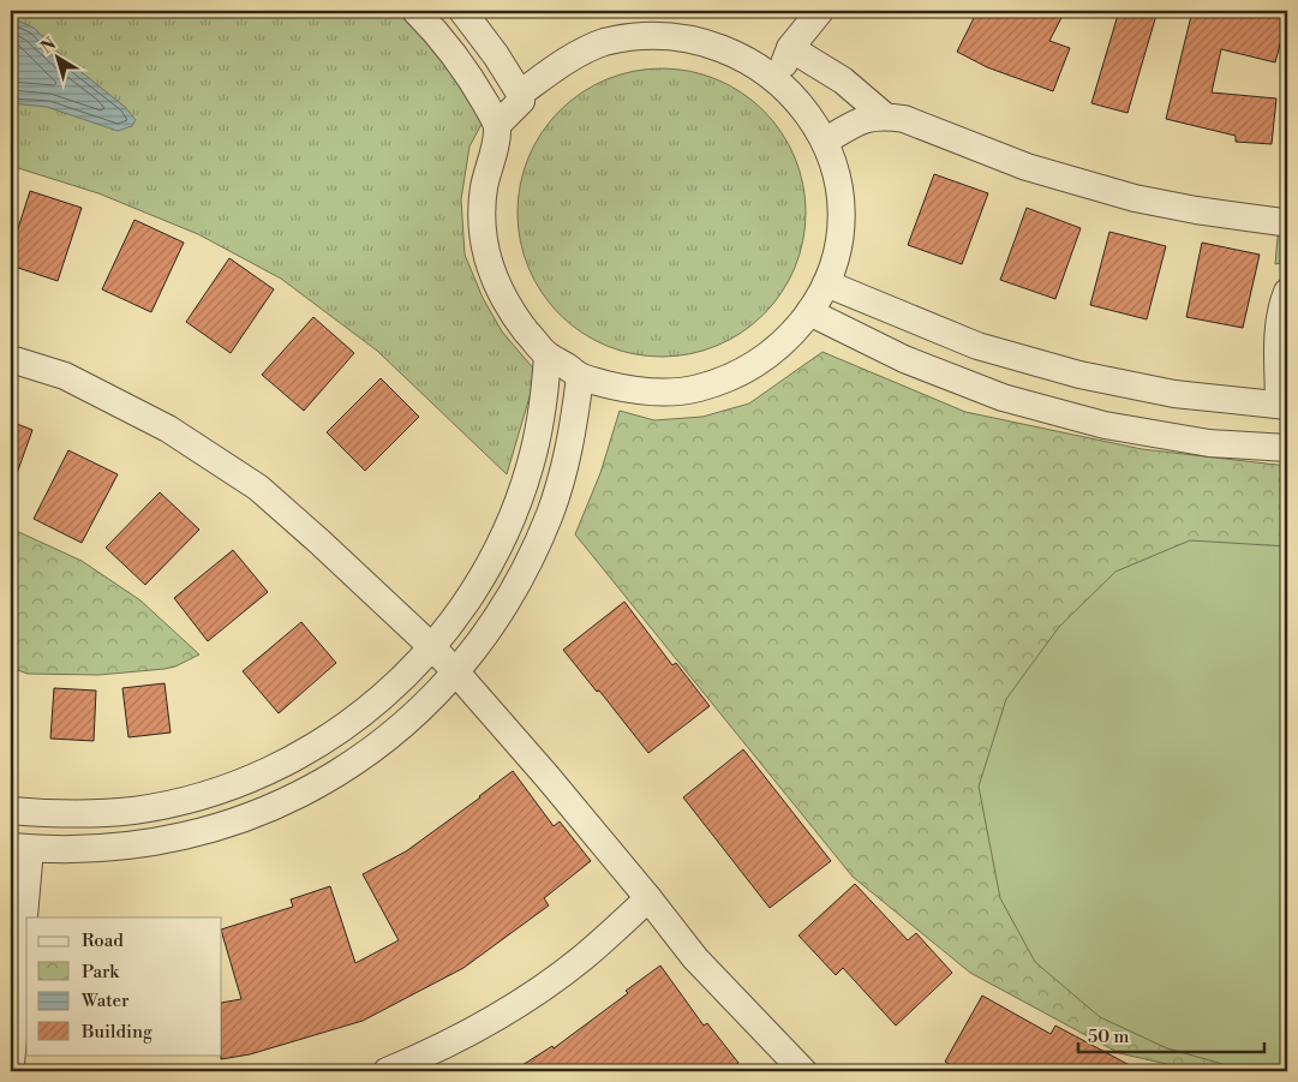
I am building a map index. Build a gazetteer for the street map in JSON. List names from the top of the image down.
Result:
{
  "legend": [
    "Road",
    "Park",
    "Water",
    "Building"
  ],
  "scale_bar": "50 m",
  "north": "top left"
}
